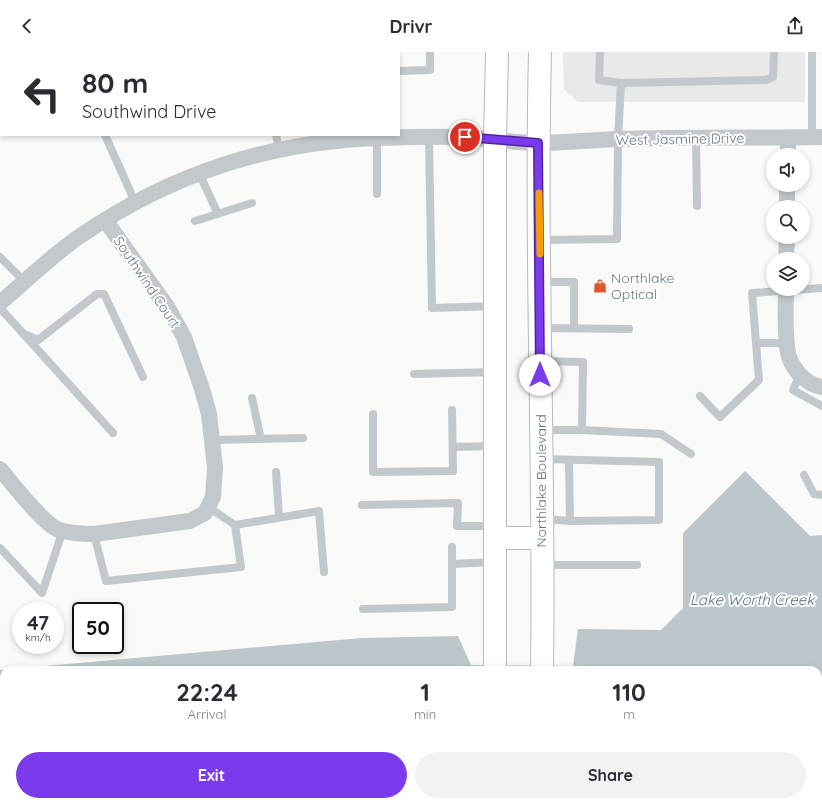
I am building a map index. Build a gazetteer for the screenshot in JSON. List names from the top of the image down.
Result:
{
  "streets": {
    "main road": ["Northlake Boulevard"],
    "street": ["West Jasmine Drive", "Southwind Court"]
  },
  "crossings": [
    ["West Jasmine Drive", "Southwind Court"],
    ["West Jasmine Drive", "Northlake Boulevard"]
  ],
  "water": ["Lake Worth Creek"],
  "places": {
    "shop": ["Northlake Optical"]
  },
  "page": {
    "header": "Drivr",
    "turn": ["80 m", "Southwind Drive"],
    "speed": "47 km/h",
    "limit": "50",
    "eta": [
      "22:24",
      "Arrival",
      "1",
      "min",
      "110",
      "m"
    ],
    "buttons": ["Exit", "Share"]
  }
}
